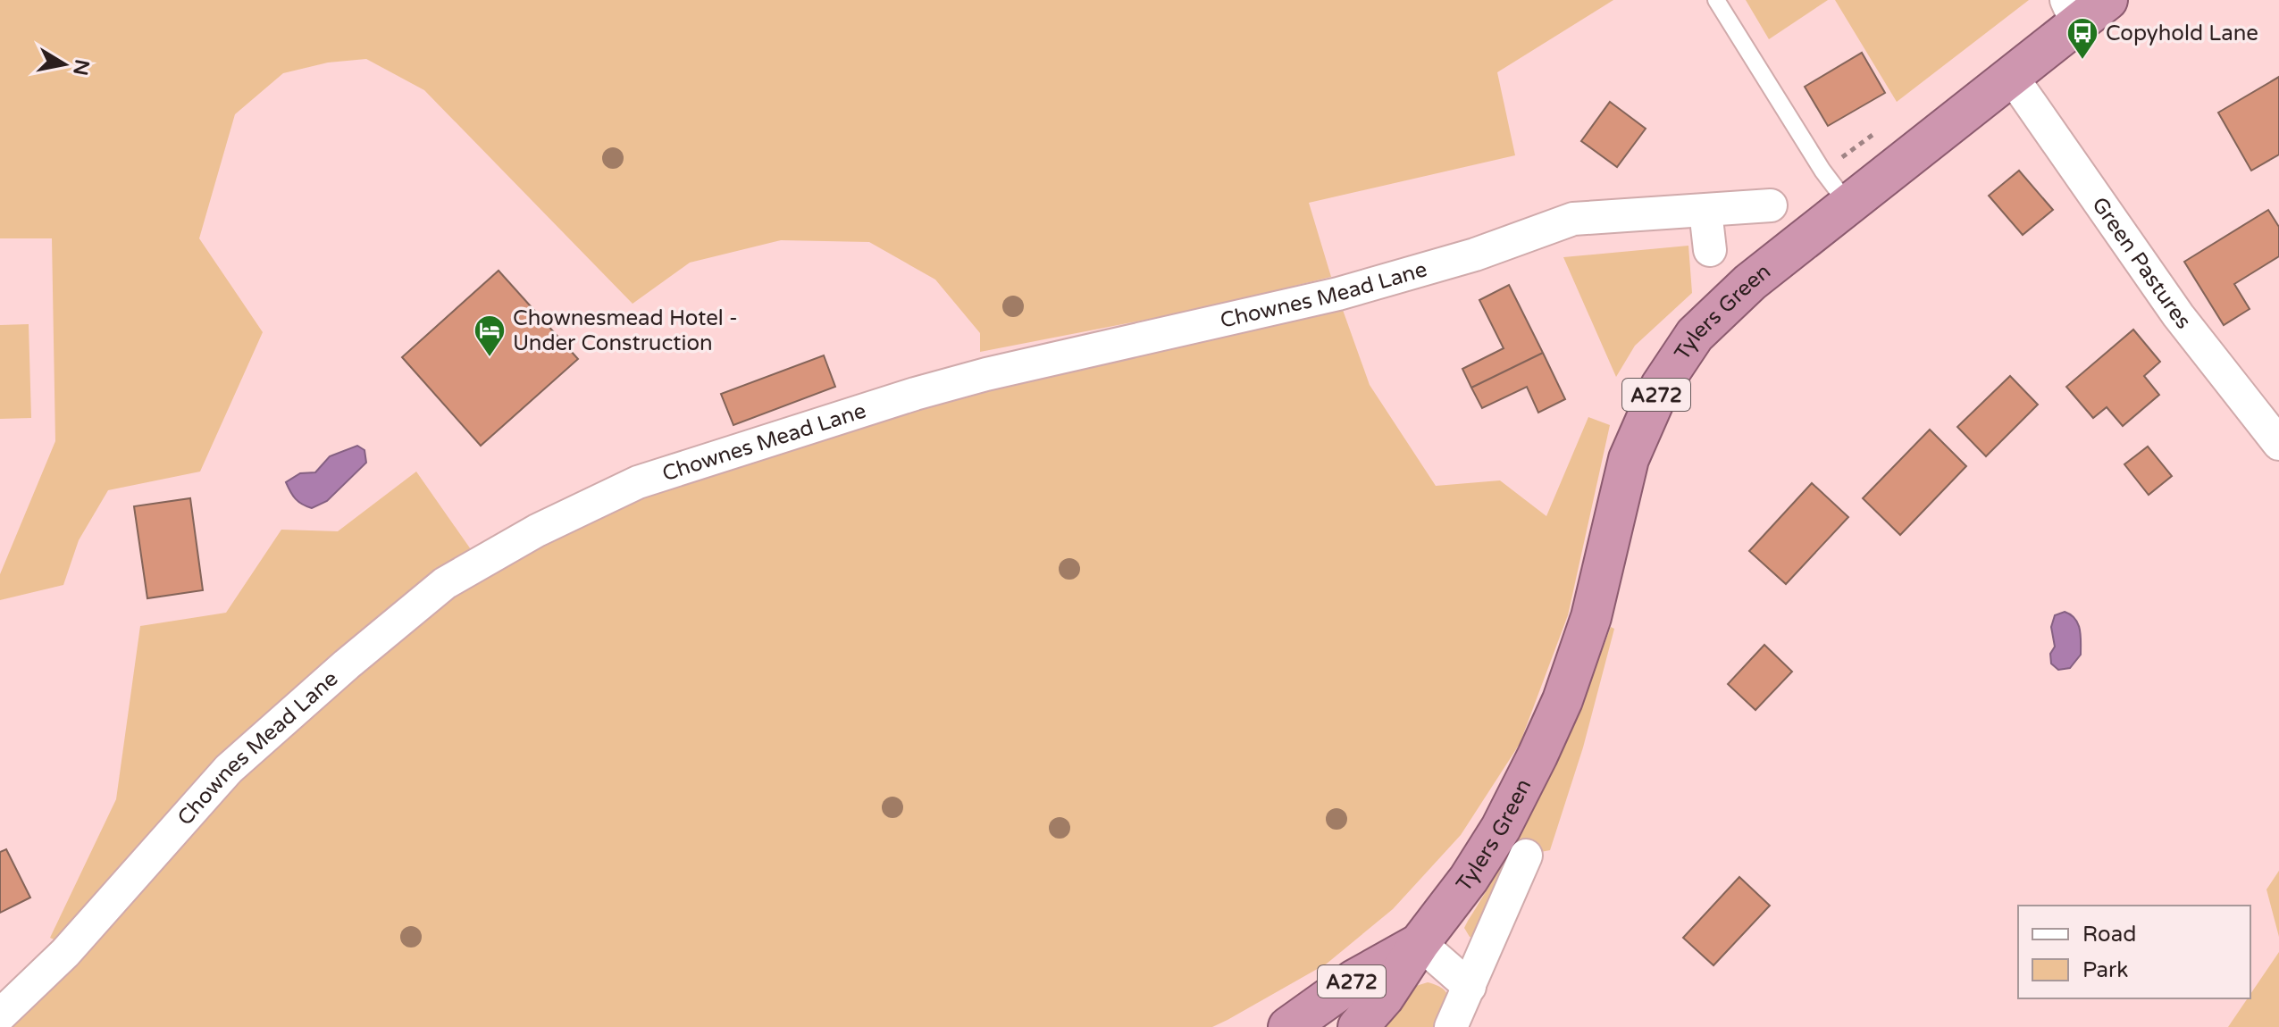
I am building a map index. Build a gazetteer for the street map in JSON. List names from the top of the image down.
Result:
{
  "streets": {
    "highway": ["Tylers Green", "A272"],
    "street": ["Green Pastures", "Chownes Mead Lane"]
  },
  "crossings": [
    ["Green Pastures", "Tylers Green"]
  ],
  "places": {
    "bus stop": ["Copyhold Lane"],
    "hotel": ["Chownesmead Hotel - Under Construction"]
  },
  "legend": ["Road", "Park"],
  "north": "right"
}
